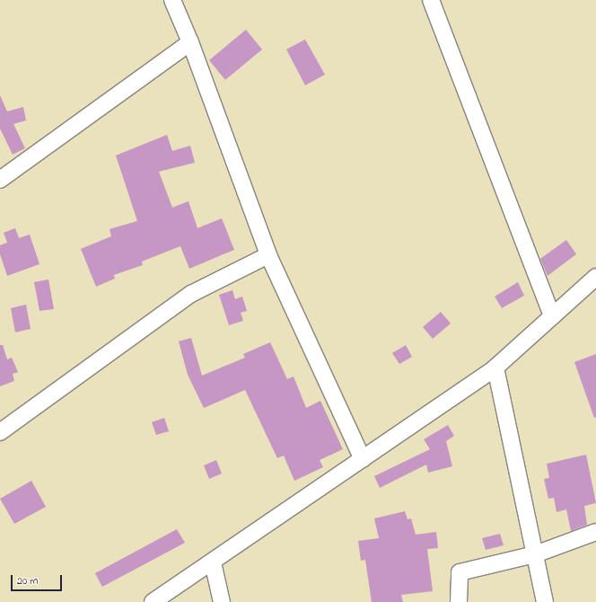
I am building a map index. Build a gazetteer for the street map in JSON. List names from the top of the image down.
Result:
{
  "scale_bar": "20 m"
}
